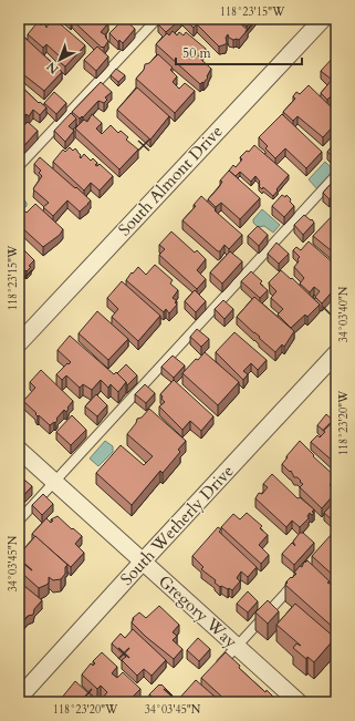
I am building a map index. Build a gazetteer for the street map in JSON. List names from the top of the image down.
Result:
{
  "streets": {
    "street": ["South Almont Drive", "South Wetherly Drive", "Gregory Way"]
  },
  "crossings": [
    ["South Wetherly Drive", "Gregory Way"]
  ],
  "scale_bar": "50 m",
  "north": "bottom left",
  "coordinates": [
    "118°23'15\"W",
    "34°03'40\"N",
    "118°23'20\"W",
    "34°03'45\"N"
  ]
}
